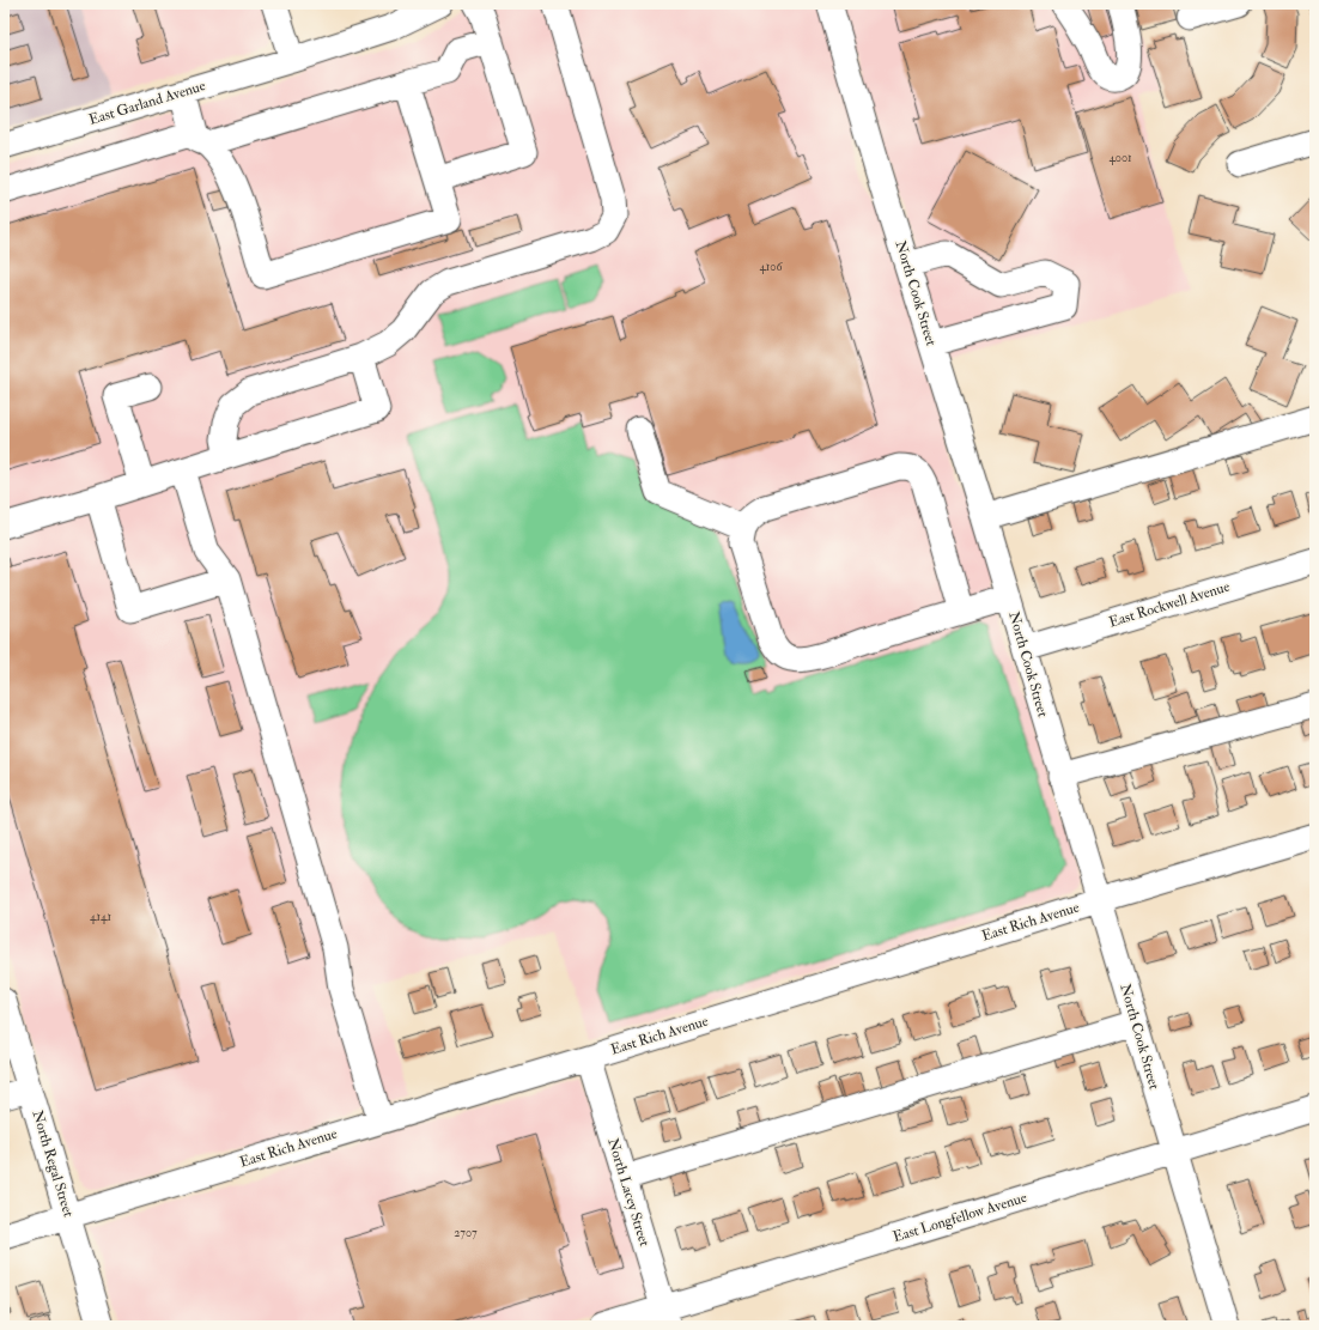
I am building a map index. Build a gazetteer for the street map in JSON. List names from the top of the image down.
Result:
{
  "streets": {
    "street": [
      "East Garland Avenue",
      "North Cook Street",
      "East Rockwell Avenue",
      "East Rich Avenue",
      "North Regal Street",
      "North Lacey Street",
      "East Longfellow Avenue"
    ]
  },
  "crossings": [
    ["North Cook Street", "East Rockwell Avenue"],
    ["North Cook Street", "East Rich Avenue"],
    ["North Cook Street", "East Longfellow Avenue"],
    ["East Rich Avenue", "North Regal Street"],
    ["East Rich Avenue", "North Lacey Street"],
    ["North Lacey Street", "East Longfellow Avenue"]
  ],
  "house_numbers": [
    "4001",
    "4106",
    "4141",
    "2707"
  ]
}
